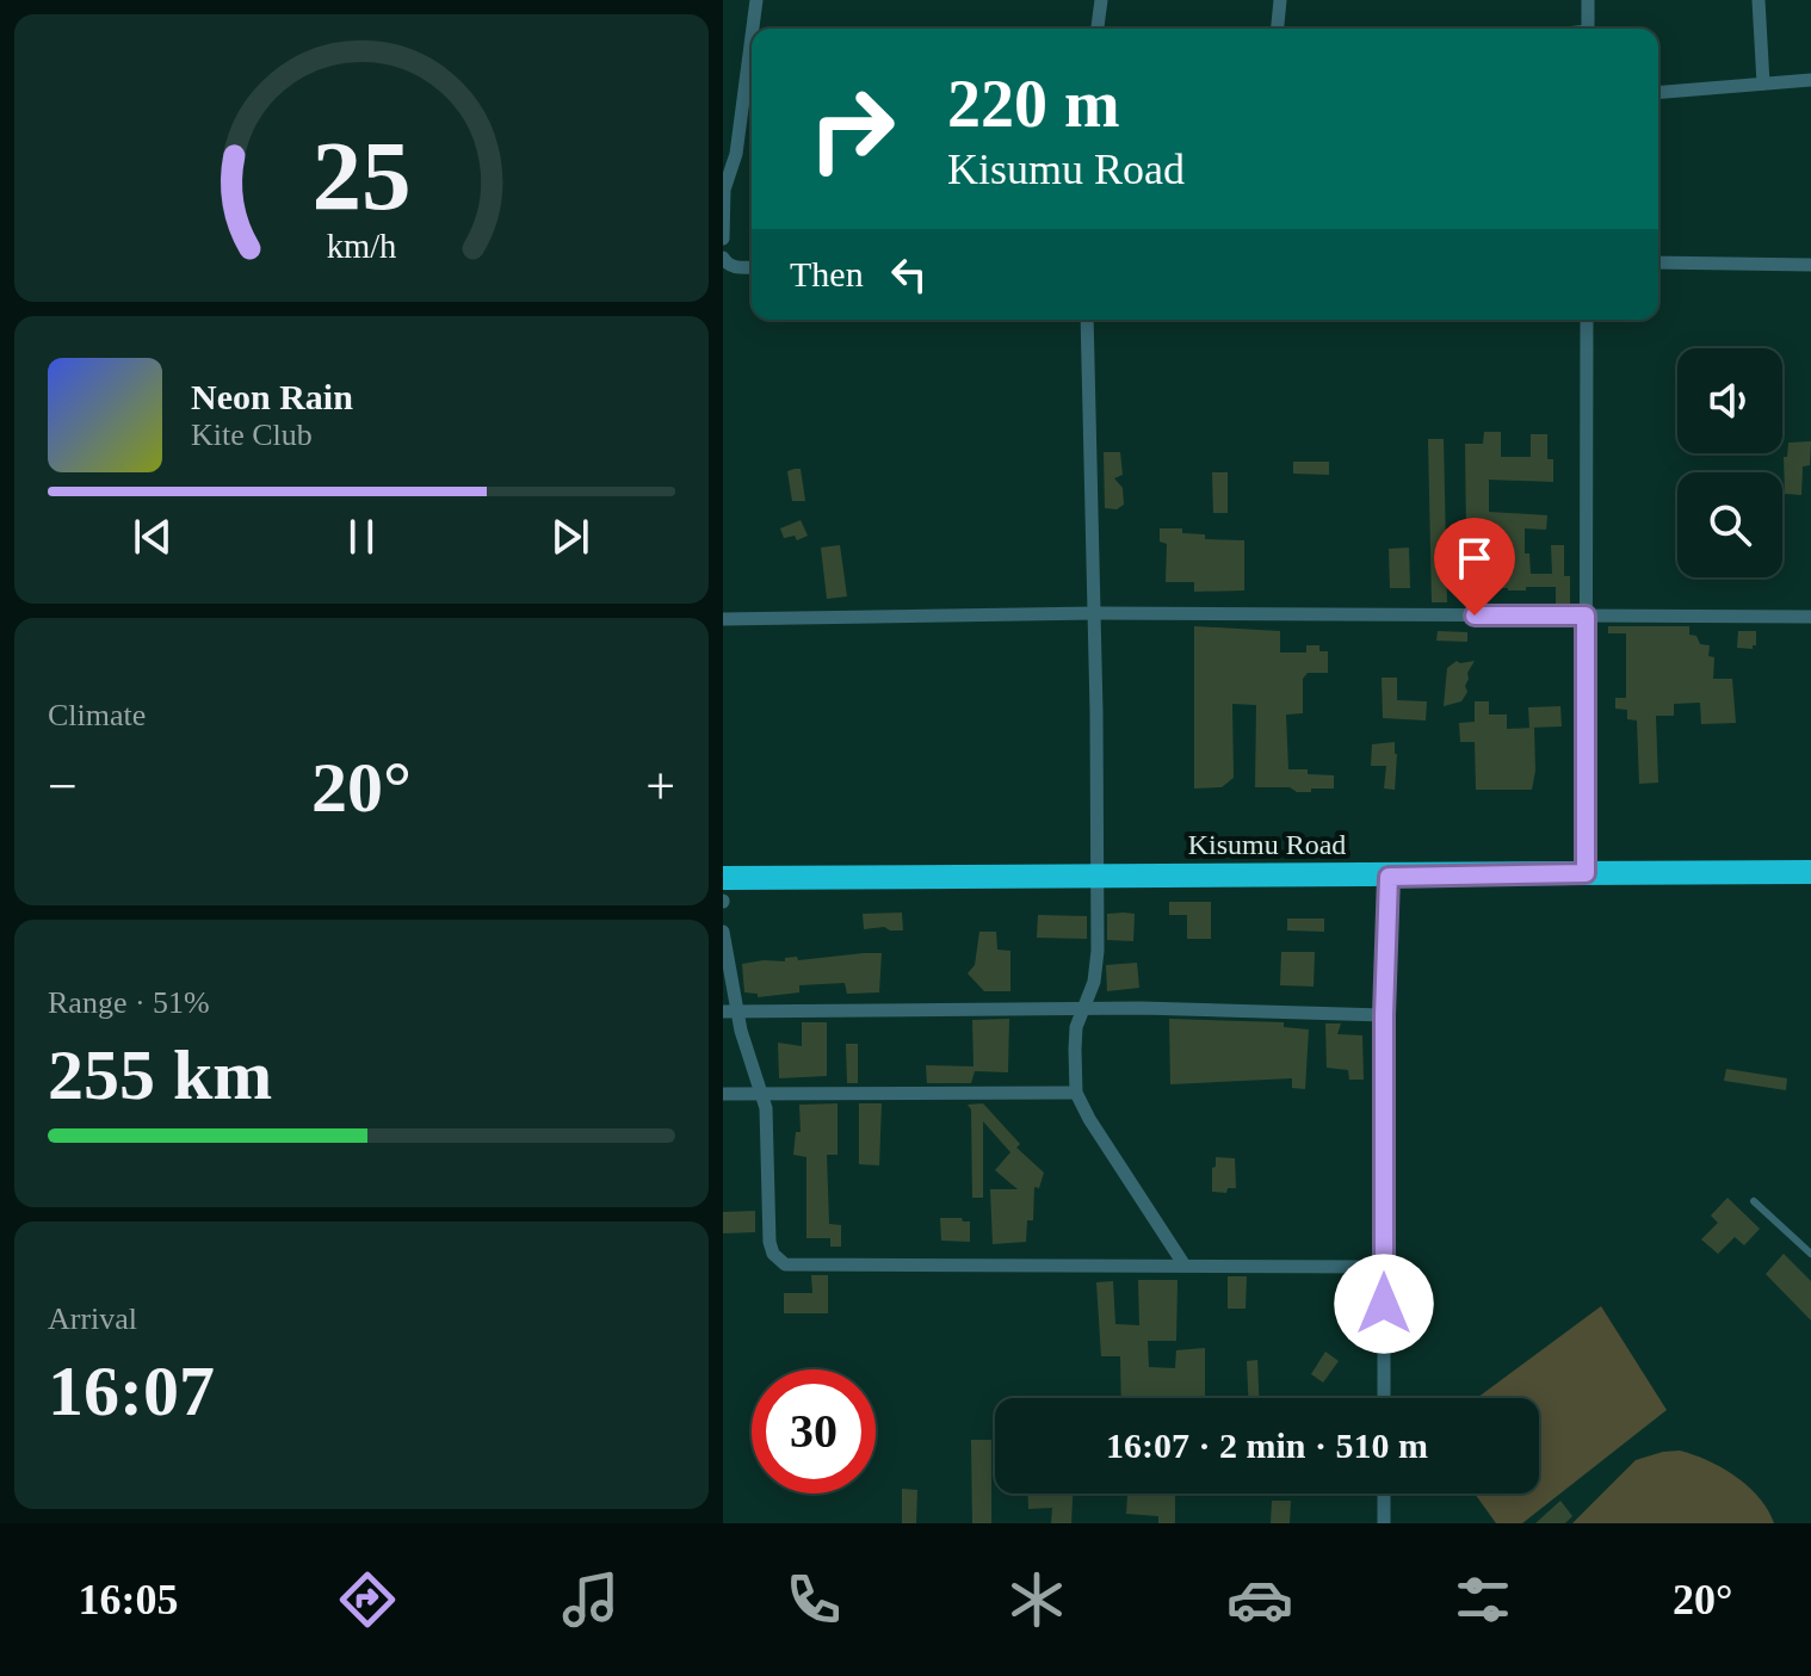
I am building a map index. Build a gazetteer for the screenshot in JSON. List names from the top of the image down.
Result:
{
  "streets": {
    "highway": ["Kisumu Road"]
  },
  "page": {
    "turn": ["220 m", "Kisumu Road"],
    "then": "Then",
    "song": ["Neon Rain", "Kite Club"],
    "tile": [
      "Climate",
      ["Range · 51%", "255 km"],
      ["Arrival", "16:07"]
    ],
    "heat": ["−", "20°", "+"],
    "limit": "30",
    "trip": "16:07 · 2 min · 510 m",
    "tabs": ["16:05", "20°"],
    "gauge": ["25", "km/h"]
  }
}
